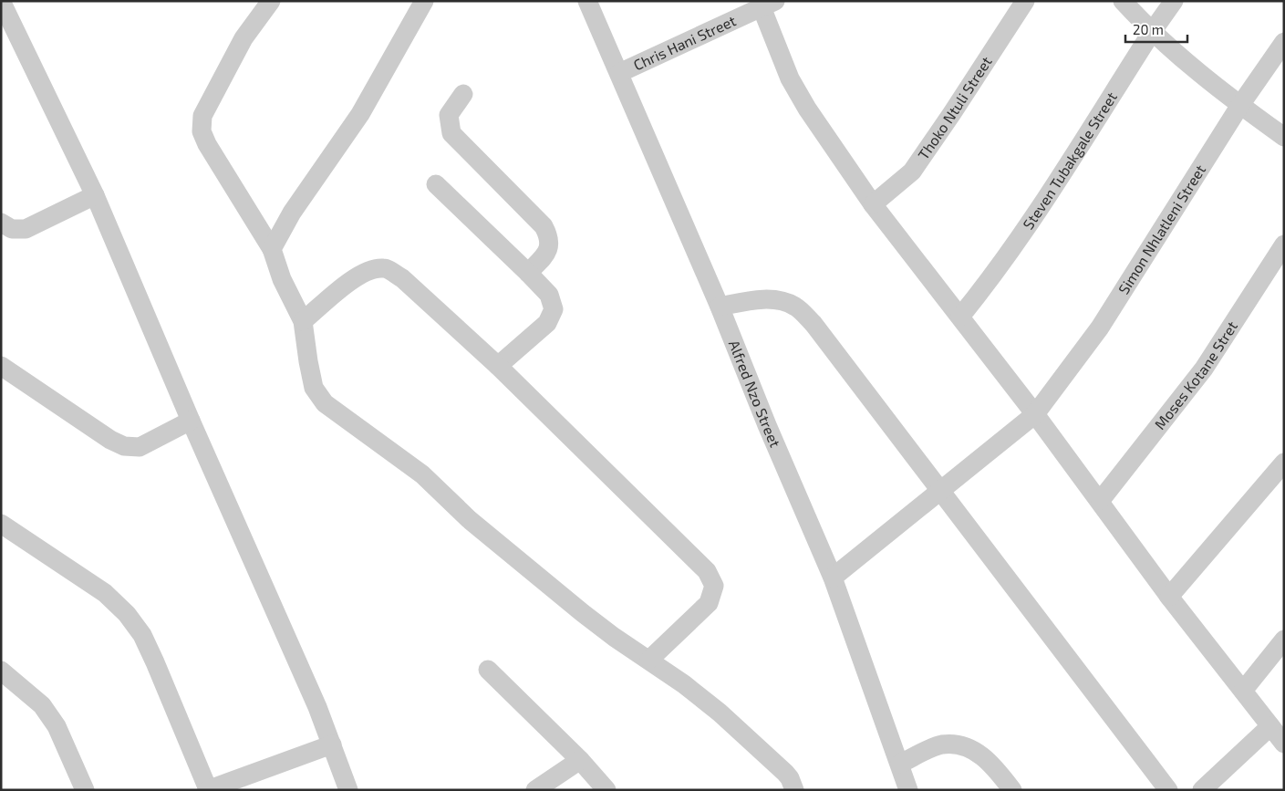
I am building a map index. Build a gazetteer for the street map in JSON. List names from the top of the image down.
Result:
{
  "streets": {
    "street": [
      "Chris Hani Street",
      "Thoko Ntuli Street",
      "Steven Tubakgale Street",
      "Simon Nhlatleni Street",
      "Moses Kotane Stret",
      "Alfred Nzo Street"
    ]
  },
  "crossings": [
    ["Chris Hani Street", "Alfred Nzo Street"],
    ["Simon Nhlatleni Street", "Alfred Nzo Street"]
  ],
  "scale_bar": "20 m"
}
